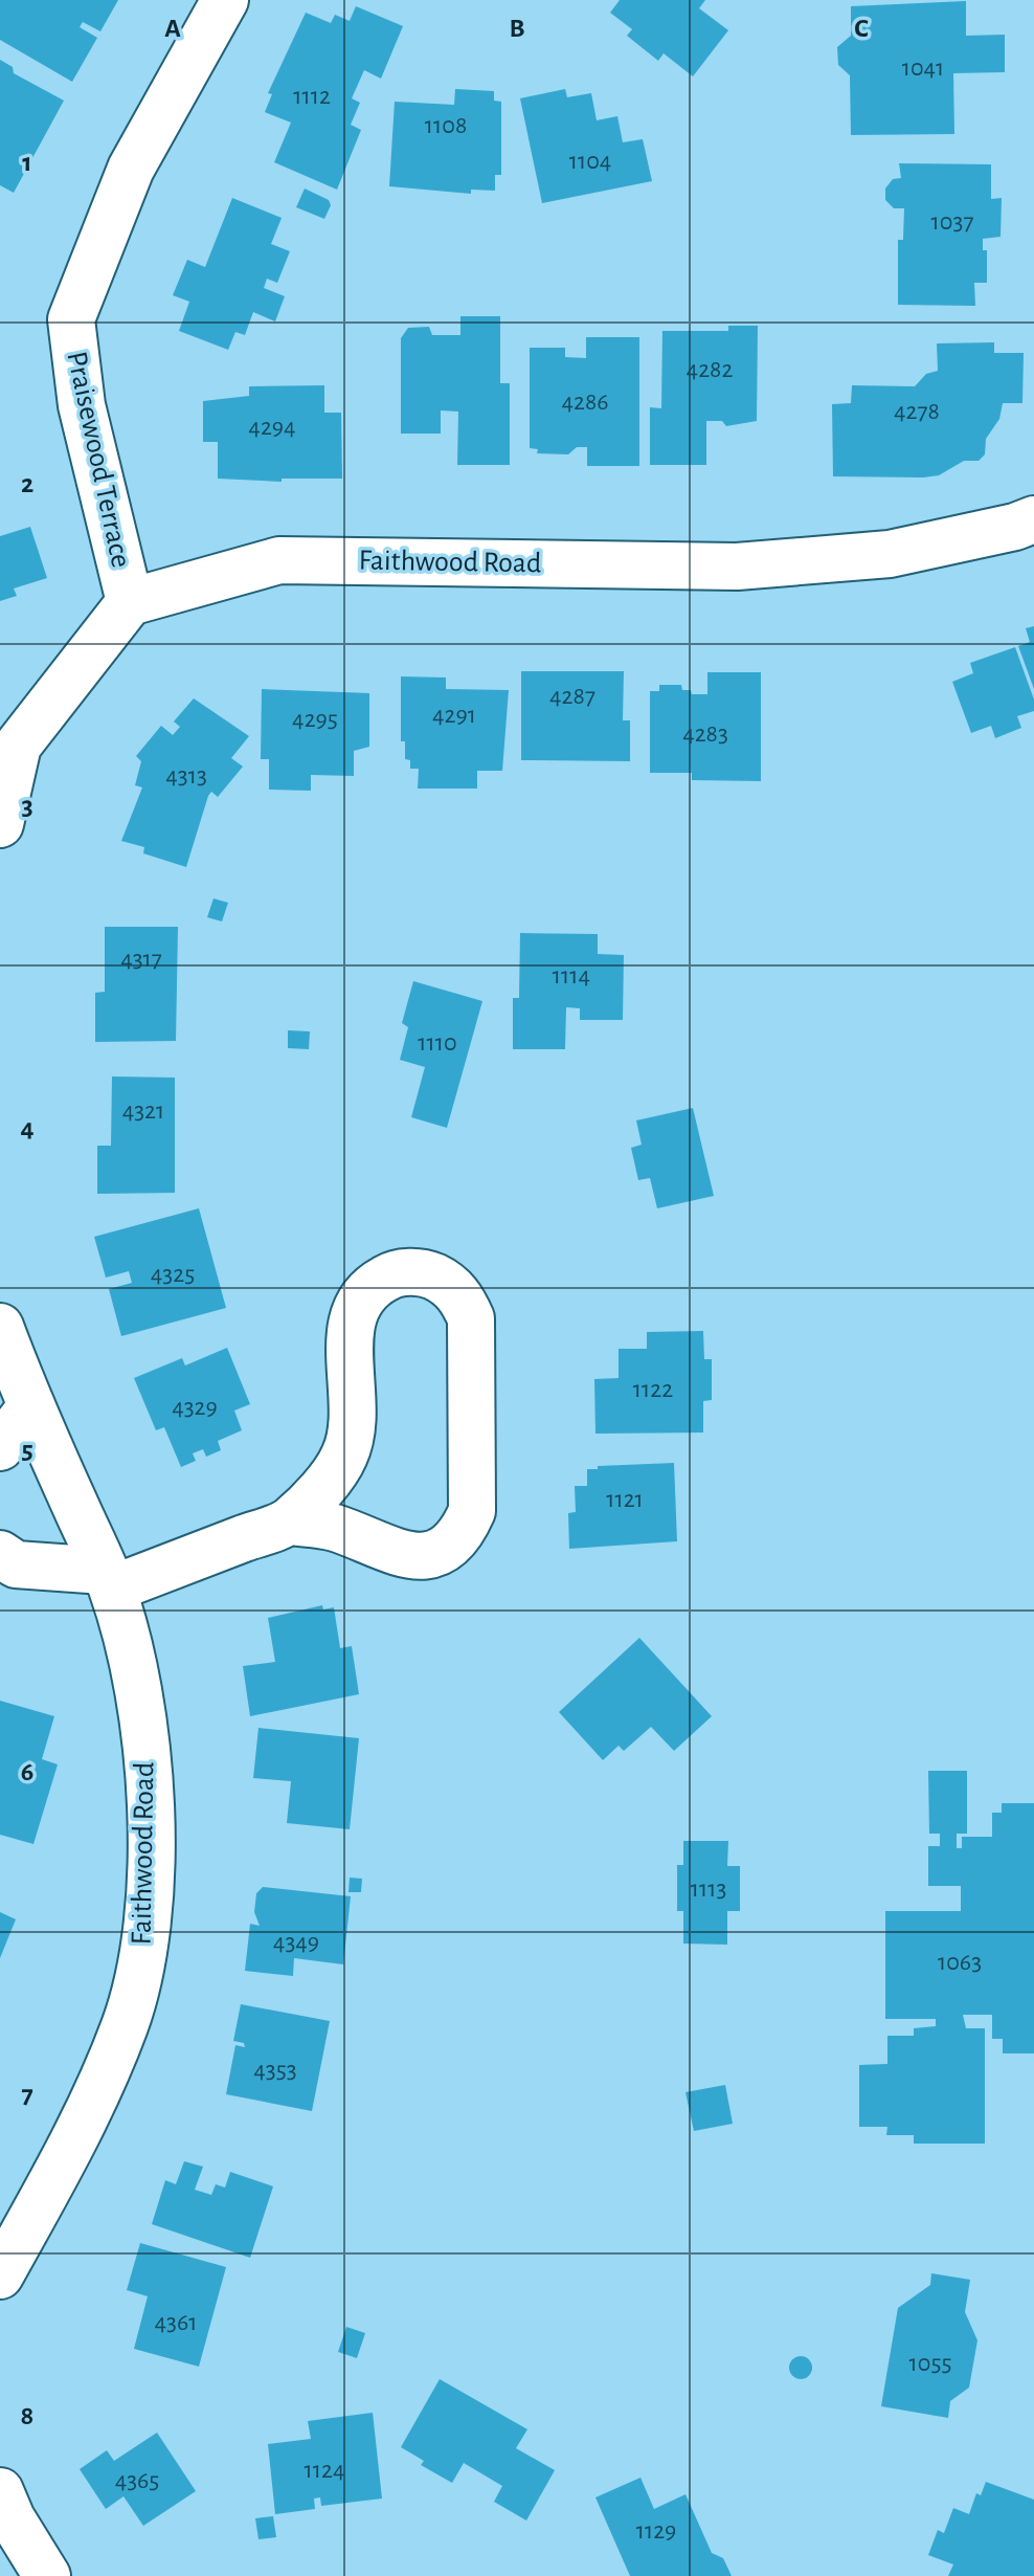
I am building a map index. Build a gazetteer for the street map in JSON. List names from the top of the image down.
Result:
{
  "streets": {
    "street": ["Praisewood Terrace", "Faithwood Road"]
  },
  "crossings": [
    ["Praisewood Terrace", "Faithwood Road"]
  ],
  "house_numbers": [
    "1041",
    "1112",
    "1108",
    "1104",
    "1037",
    "4282",
    "4286",
    "4278",
    "4294",
    "4287",
    "4291",
    "4295",
    "4283",
    "4313",
    "4317",
    "1114",
    "1110",
    "4321",
    "4325",
    "1122",
    "4329",
    "1121",
    "1113",
    "4349",
    "1063",
    "4353",
    "4361",
    "1055",
    "1124",
    "4365",
    "1129"
  ],
  "grid": {
    "columns": ["A", "B", "C"],
    "rows": [
      "1",
      "2",
      "3",
      "4",
      "5",
      "6",
      "7",
      "8"
    ]
  }
}
